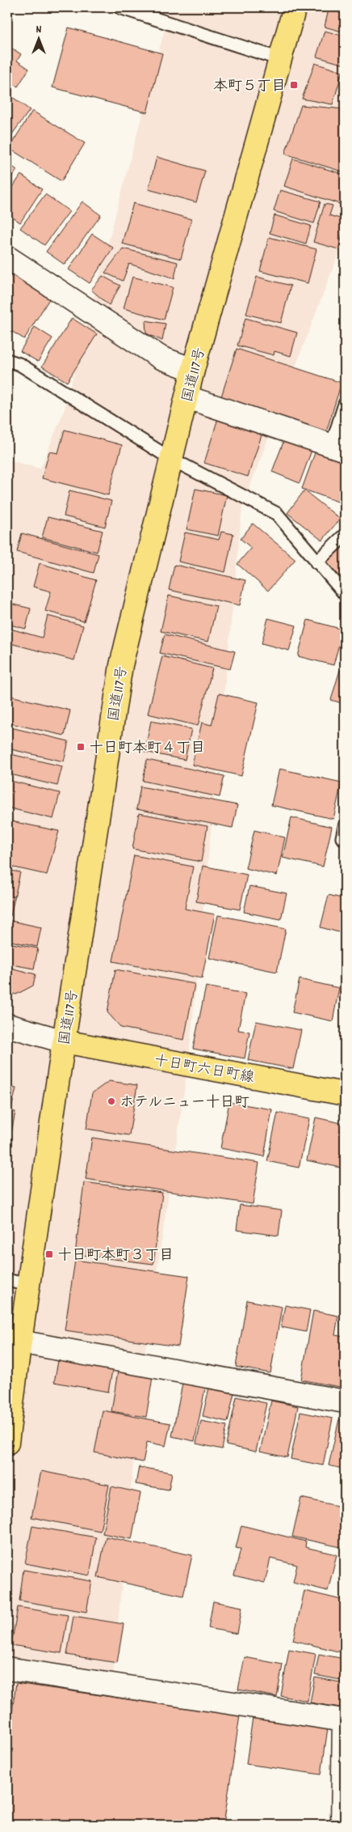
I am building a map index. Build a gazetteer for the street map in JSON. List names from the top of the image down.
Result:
{
  "streets": {
    "main road": ["国道117号", "十日町六日町線"]
  },
  "crossings": [
    ["国道117号", "十日町六日町線"]
  ],
  "places": {
    "transit": ["本町５丁目", "十日町本町４丁目", "十日町本町３丁目"],
    "other": ["ホテルニュー十日町"]
  },
  "north": "top"
}
